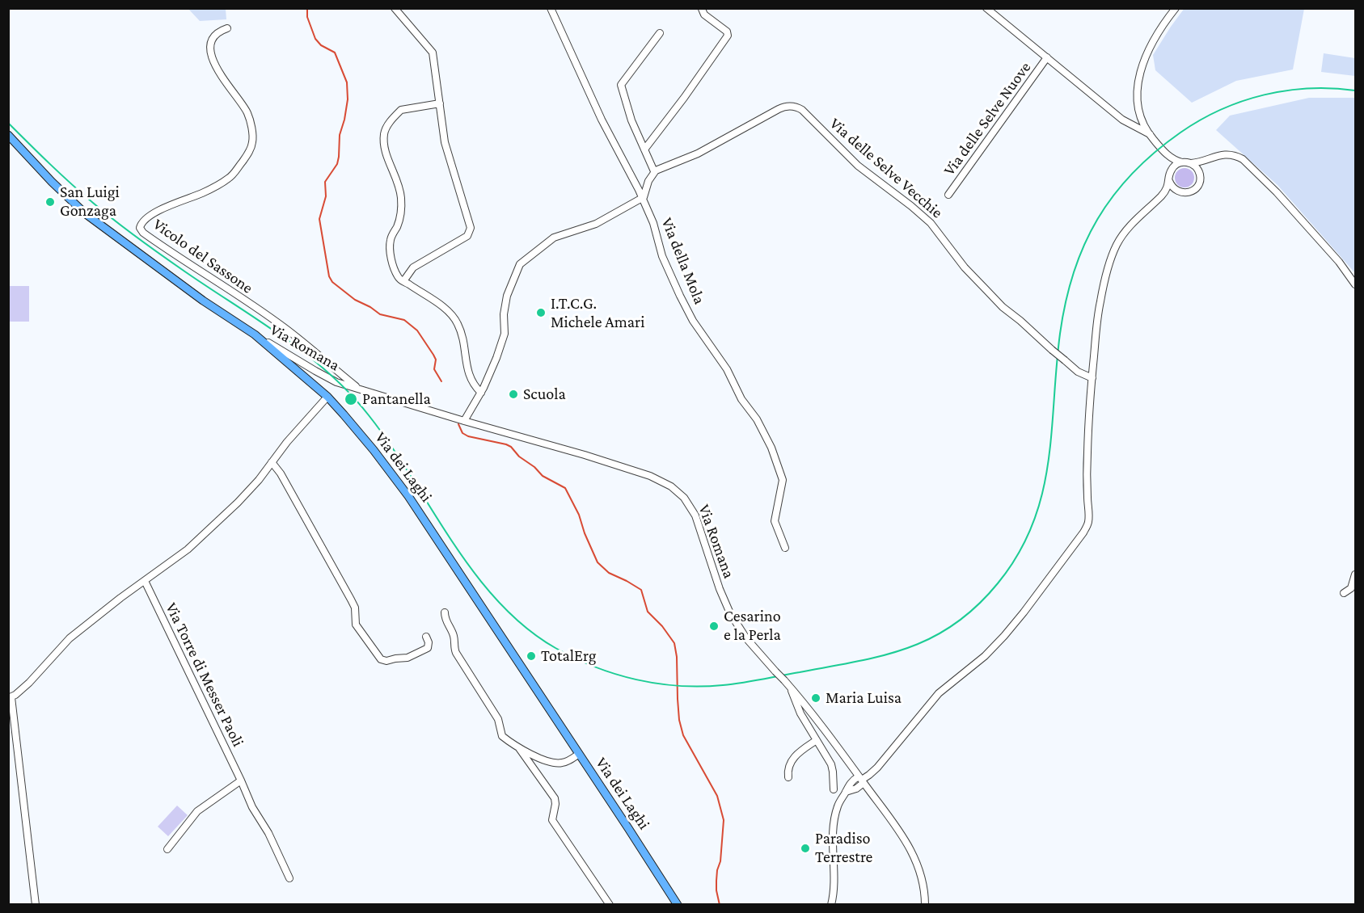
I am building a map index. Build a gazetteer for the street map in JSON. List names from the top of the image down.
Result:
{
  "streets": {
    "main road": ["Via dei Laghi"],
    "street": [
      "Via delle Selve Nuove",
      "Via delle Selve Vecchie",
      "Vicolo del Sassone",
      "Via della Mola",
      "Via Romana",
      "Via Torre di Messer Paoli"
    ]
  },
  "crossings": [
    ["Vicolo del Sassone", "Via Romana"],
    ["Via Romana", "Via dei Laghi"]
  ],
  "places": [
    "San Luigi Gonzaga",
    "I.T.C.G. Michele Amari",
    "Scuola",
    "Pantanella",
    "Cesarino e la Perla",
    "TotalErg",
    "Maria Luisa",
    "Paradiso Terrestre"
  ]
}
